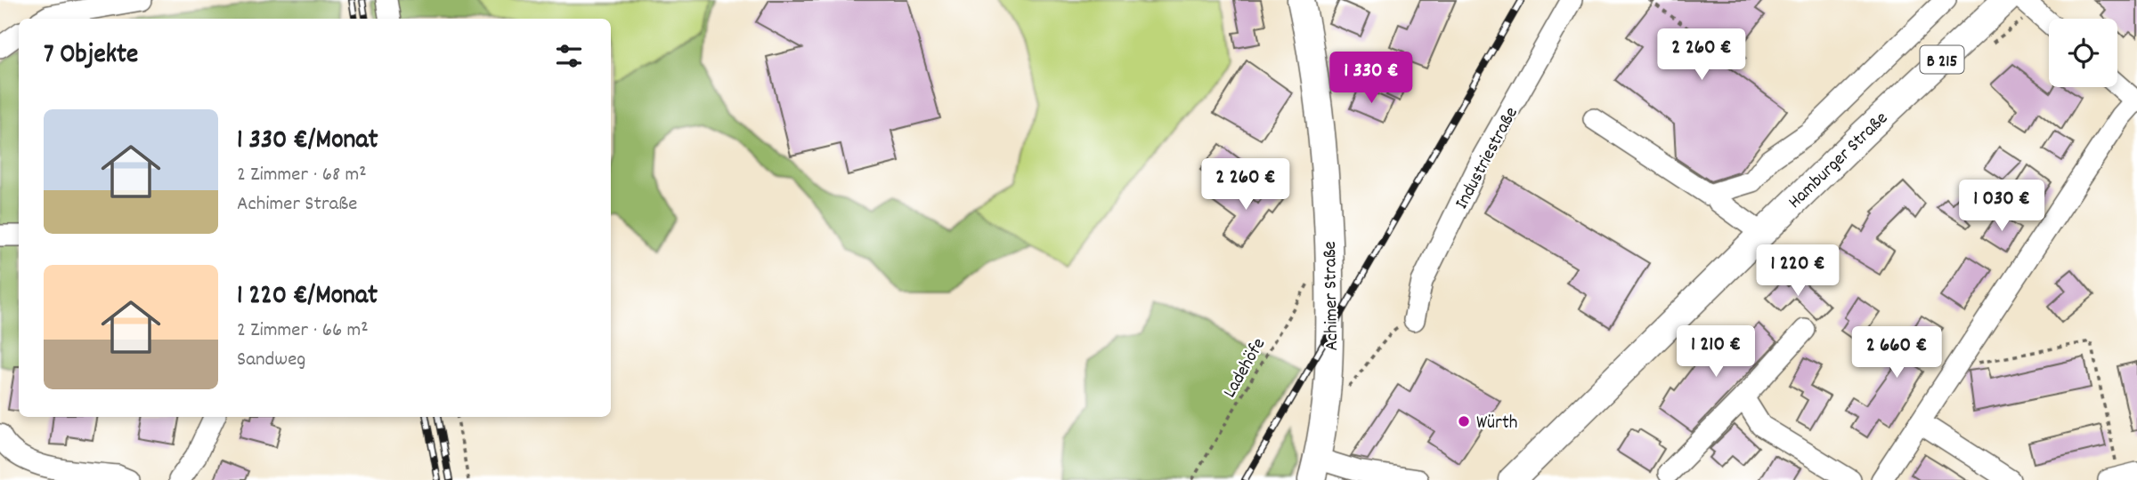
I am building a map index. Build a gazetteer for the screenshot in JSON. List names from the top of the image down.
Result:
{
  "streets": {
    "main road": ["B 215", "Hamburger Straße", "Achimer Straße"],
    "street": ["Industriestraße"],
    "path": ["Ladehöfe"]
  },
  "places": ["Würth"],
  "page": {
    "heading": "7 Objekte",
    "price": [
      "2 260 €",
      "1 330 €",
      "2 260 €",
      "1 030 €",
      "1 220 €",
      "1 210 €",
      "2 660 €"
    ],
    "list": [
      {
        "name": "1 330 €/Monat",
        "note": "2 Zimmer · 68 m² · Achimer Straße"
      },
      {
        "name": "1 220 €/Monat",
        "note": "2 Zimmer · 66 m² · Sandweg"
      }
    ]
  }
}
